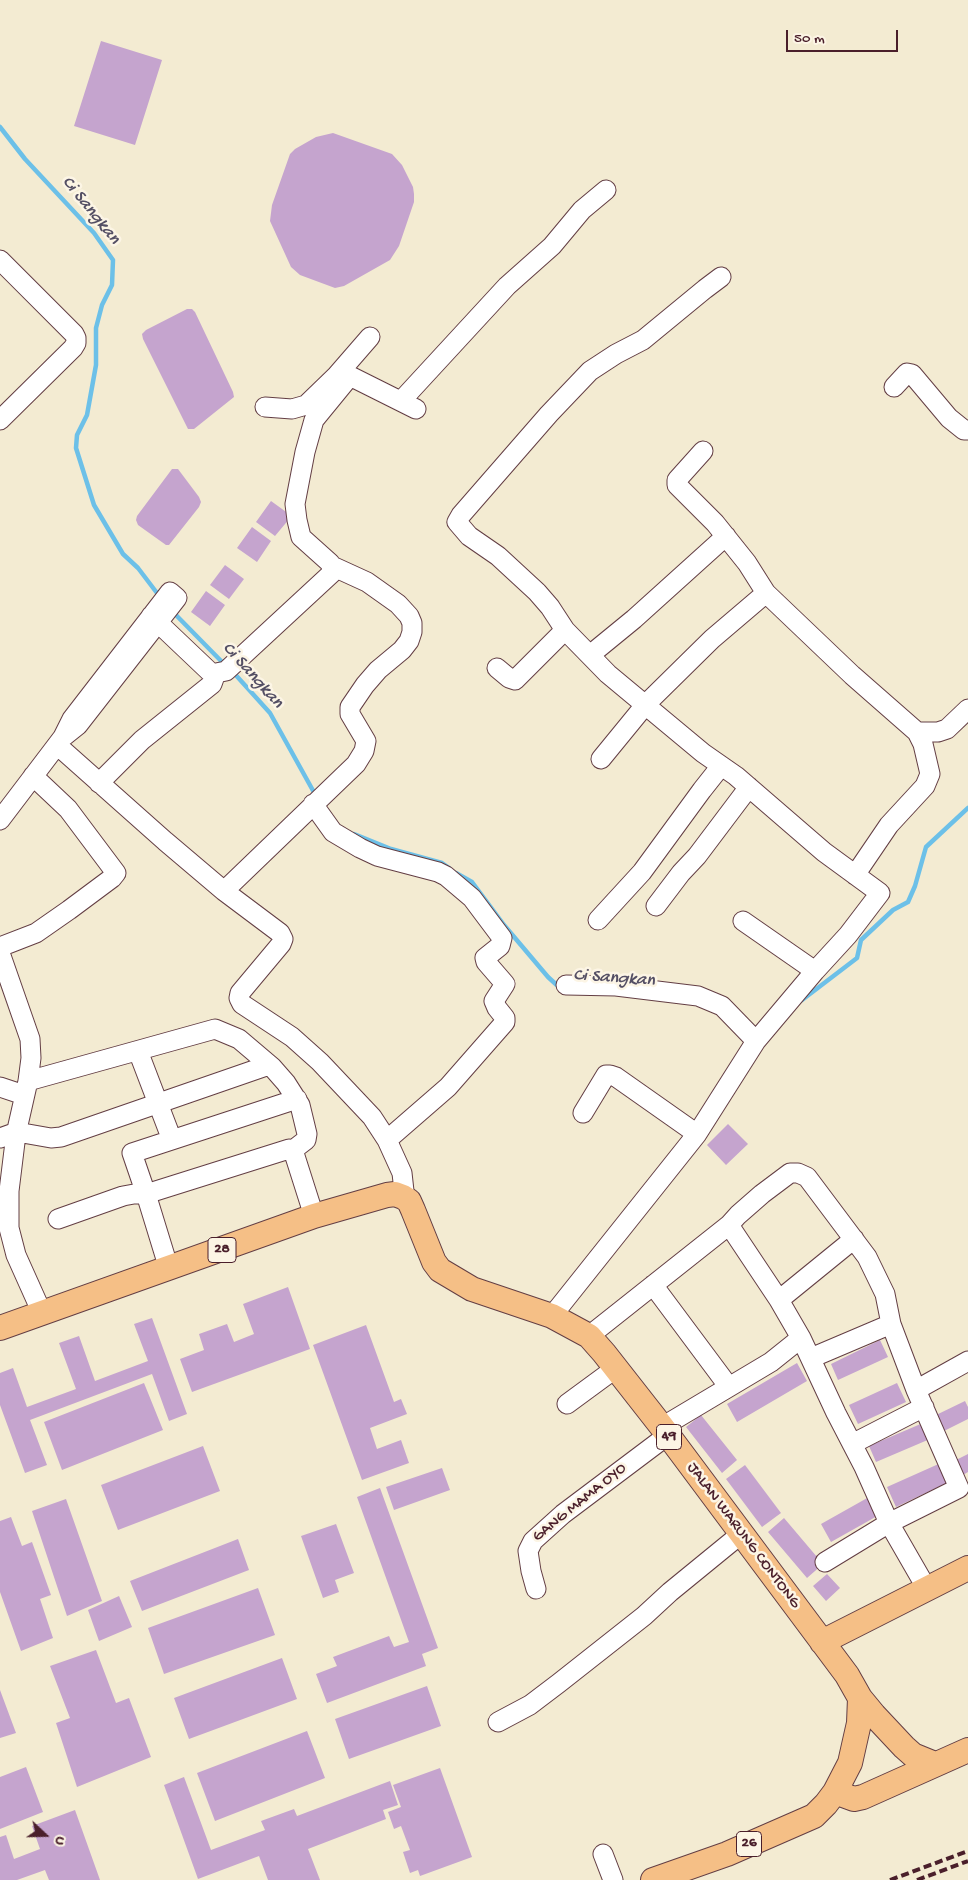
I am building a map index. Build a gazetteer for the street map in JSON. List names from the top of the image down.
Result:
{
  "streets": {
    "main road": [
      "28",
      "49",
      "JALAN WARUNG CONTONG",
      "26"
    ],
    "street": ["GANG MAMA OYO"]
  },
  "crossings": [
    ["28", "JALAN WARUNG CONTONG"],
    ["GANG MAMA OYO", "JALAN WARUNG CONTONG"]
  ],
  "water": ["Ci Sangkan"],
  "scale_bar": "50 m",
  "north": "right"
}
